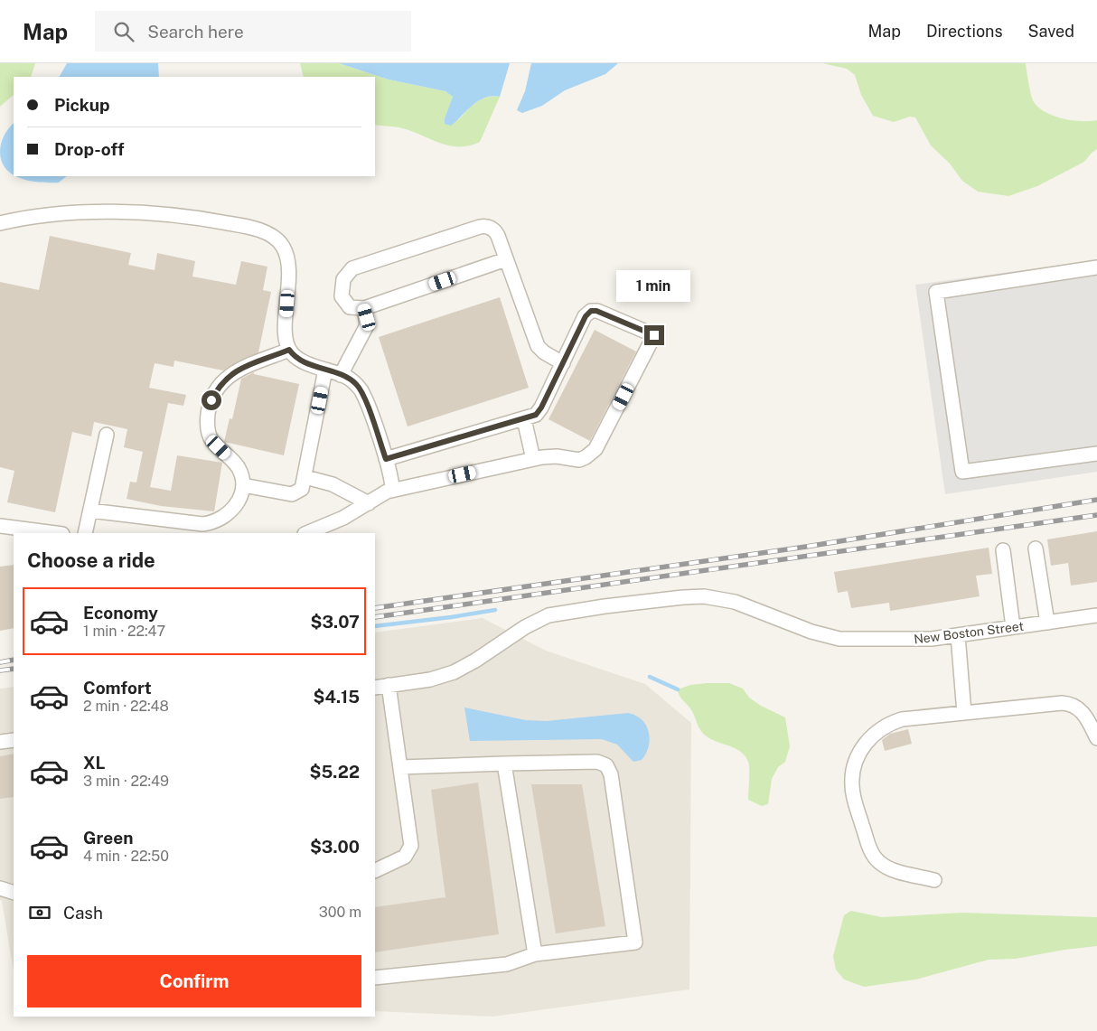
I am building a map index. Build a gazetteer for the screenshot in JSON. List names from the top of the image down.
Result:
{
  "streets": {
    "street": ["New Boston Street"]
  },
  "page": {
    "header": "Map",
    "search": "Search here",
    "nav": ["Map", "Directions", "Saved"],
    "banner": ["Pickup", "Drop-off"],
    "bubble": "1 min",
    "heading": "Choose a ride",
    "list": [
      {
        "name": "Economy",
        "note": "1 min · 22:47",
        "value": "$3.07"
      },
      {
        "name": "Comfort",
        "note": "2 min · 22:48",
        "value": "$4.15"
      },
      {
        "name": "XL",
        "note": "3 min · 22:49",
        "value": "$5.22"
      },
      {
        "name": "Green",
        "note": "4 min · 22:50",
        "value": "$3.00"
      }
    ],
    "pay": ["Cash", "300 m"],
    "buttons": "Confirm"
  }
}
